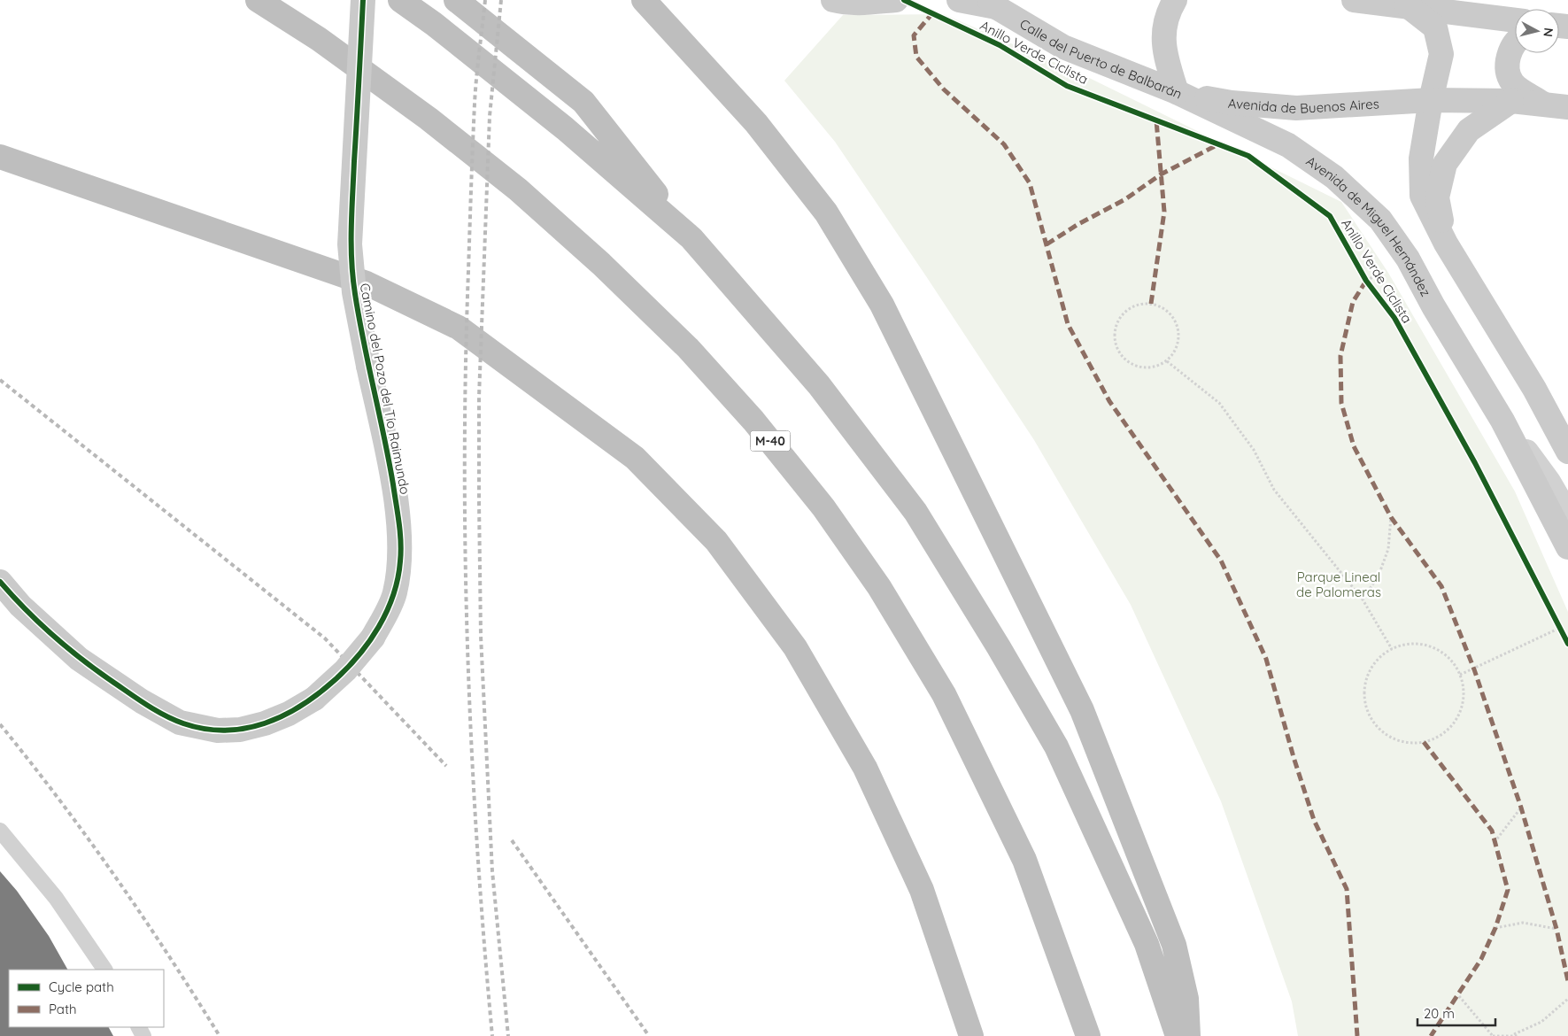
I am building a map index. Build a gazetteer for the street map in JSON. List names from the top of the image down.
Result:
{
  "streets": {
    "highway": ["M-40"],
    "street": [
      "Calle del Puerto de Balbarán",
      "Avenida de Buenos Aires",
      "Avenida de Miguel Hernández",
      "Camino del Pozo del Tío Raimundo"
    ],
    "cycle path": ["Anillo Verde Ciclista"]
  },
  "crossings": [
    ["Calle del Puerto de Balbarán", "Avenida de Buenos Aires"],
    ["Calle del Puerto de Balbarán", "Avenida de Miguel Hernández"],
    ["Avenida de Buenos Aires", "Avenida de Miguel Hernández"]
  ],
  "parks": ["Parque Lineal de Palomeras"],
  "legend": ["Cycle path", "Path"],
  "scale_bar": "20 m",
  "north": "right"
}
